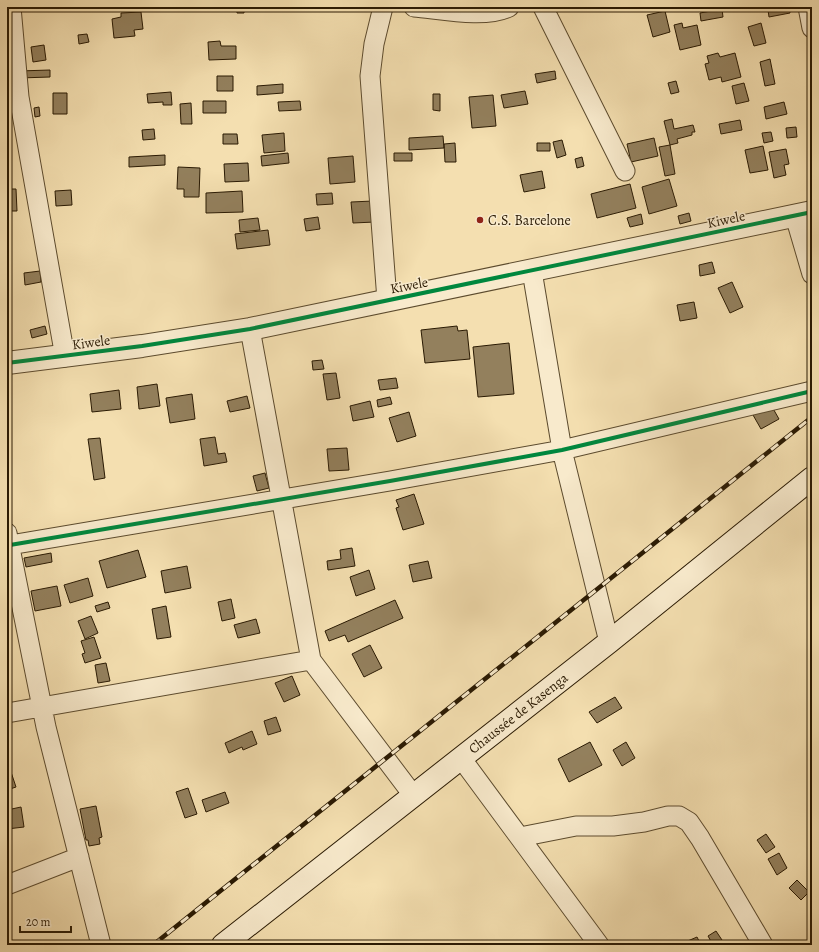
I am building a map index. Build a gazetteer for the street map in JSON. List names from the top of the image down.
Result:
{
  "streets": {
    "street": ["Kiwele", "Chaussée de Kasenga"]
  },
  "places": ["C.S. Barcelone"],
  "scale_bar": "20 m"
}
